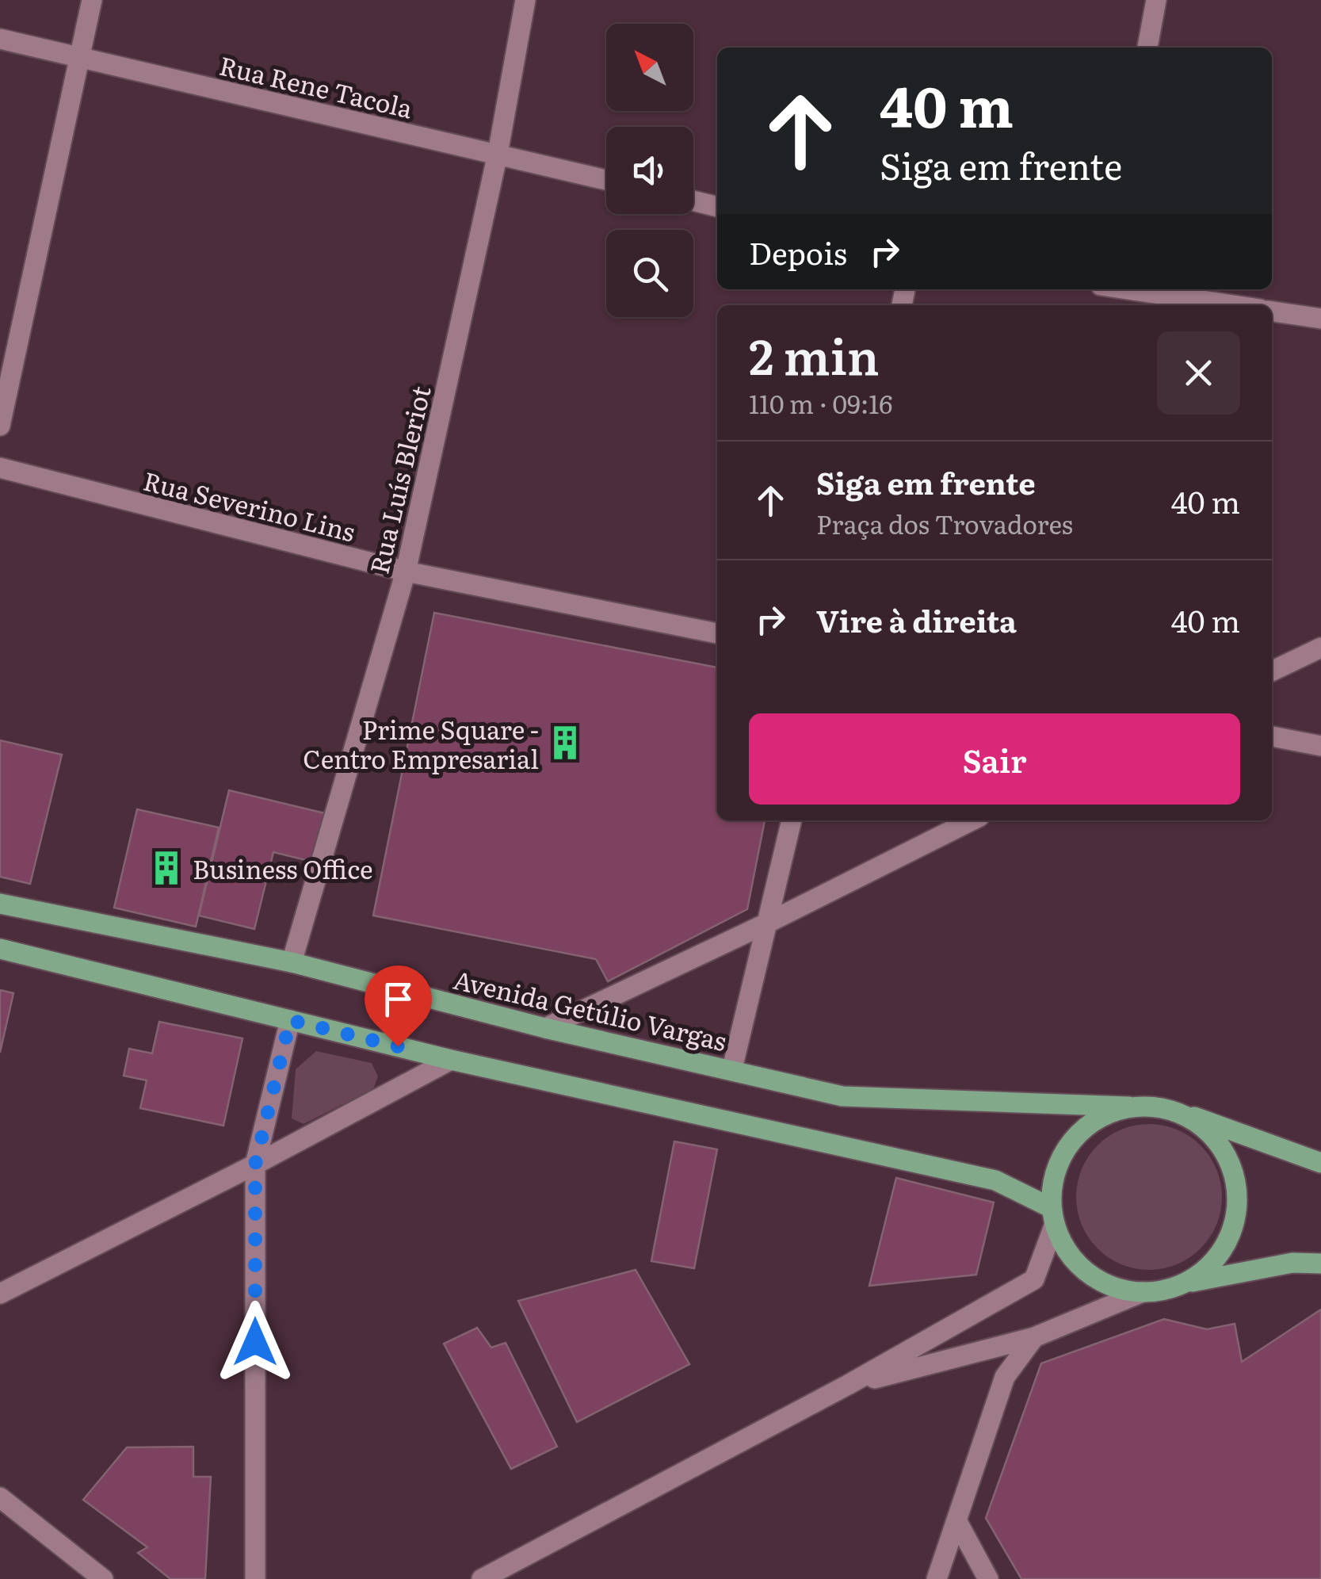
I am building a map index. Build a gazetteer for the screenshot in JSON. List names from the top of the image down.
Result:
{
  "streets": {
    "main road": ["Avenida Getúlio Vargas"],
    "street": ["Rua Rene Tacola", "Rua Luís Bleriot", "Rua Severino Lins"]
  },
  "crossings": [
    ["Rua Rene Tacola", "Rua Luís Bleriot"],
    ["Rua Luís Bleriot", "Rua Severino Lins"],
    ["Rua Luís Bleriot", "Avenida Getúlio Vargas"]
  ],
  "places": {
    "building": ["Prime Square - Centro Empresarial", "Business Office"]
  },
  "north": "top left",
  "page": {
    "turn": ["40 m", "Siga em frente"],
    "then": "Depois",
    "heading": ["2 min", "110 m · 09:16"],
    "list": [
      {
        "name": "Siga em frente",
        "note": "Praça dos Trovadores",
        "value": "40 m"
      },
      {
        "name": "Vire à direita",
        "value": "40 m"
      }
    ],
    "buttons": "Sair"
  }
}
